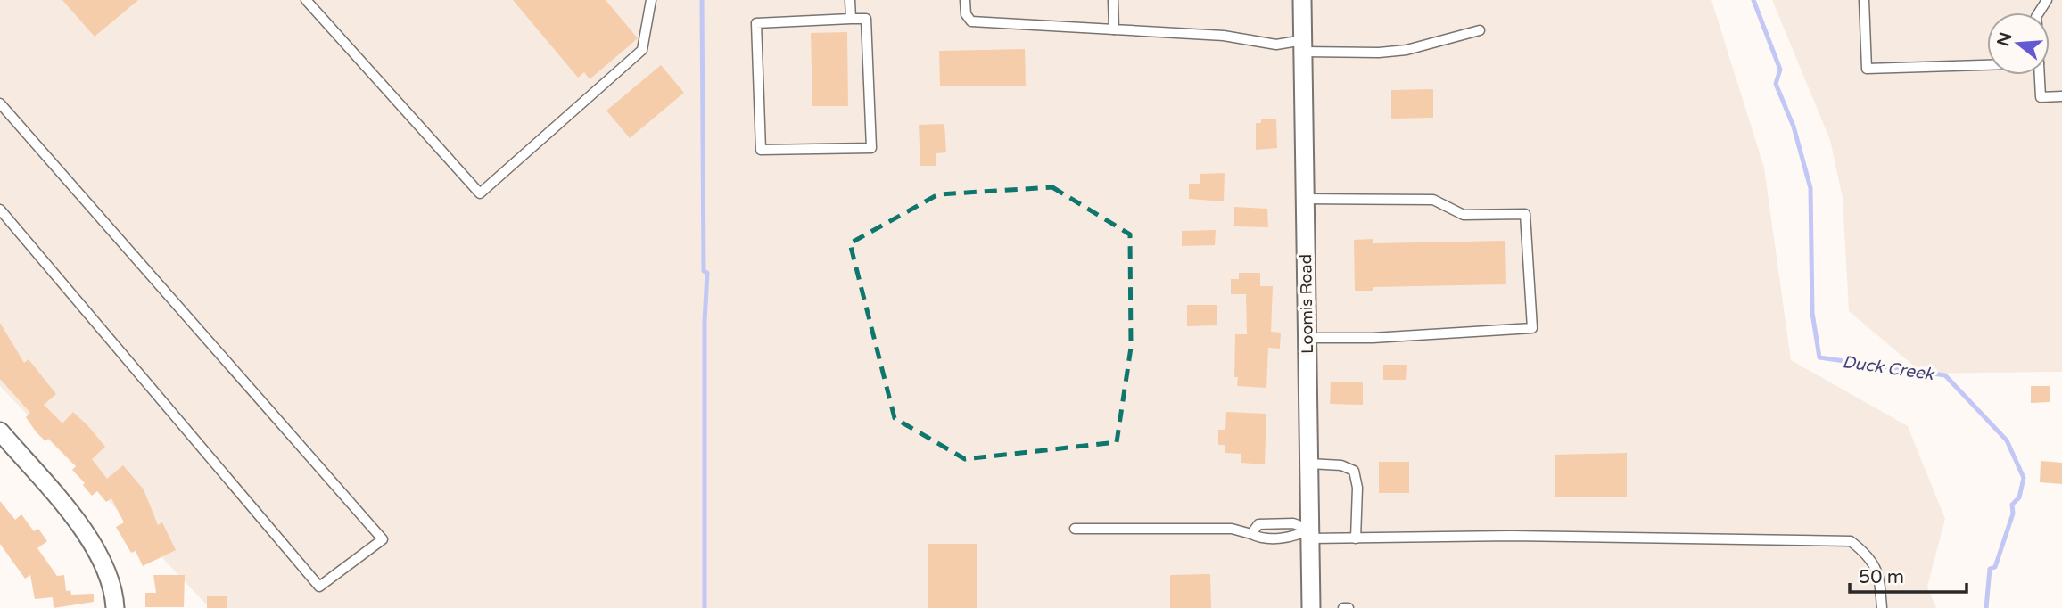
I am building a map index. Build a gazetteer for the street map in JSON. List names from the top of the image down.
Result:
{
  "streets": {
    "street": ["Loomis Road"]
  },
  "water": ["Duck Creek"],
  "scale_bar": "50 m",
  "north": "left"
}
